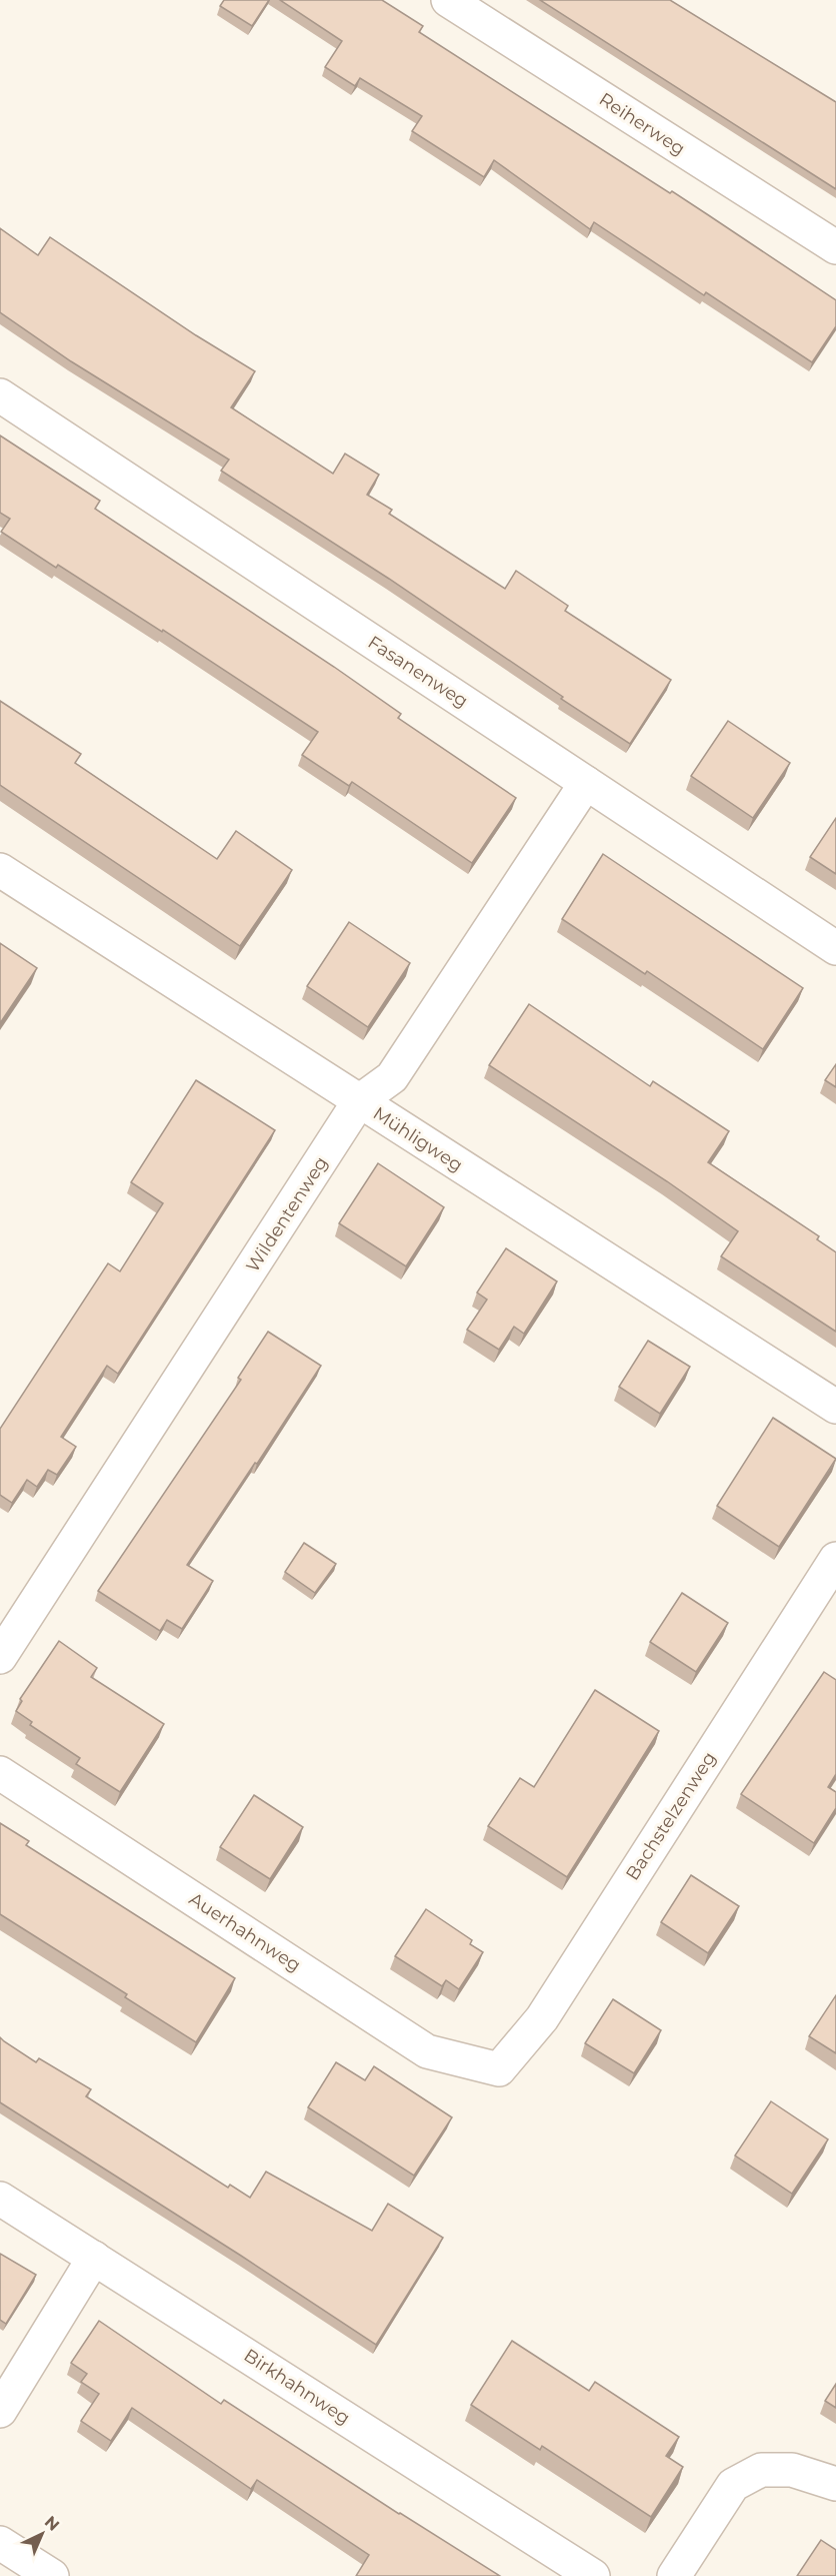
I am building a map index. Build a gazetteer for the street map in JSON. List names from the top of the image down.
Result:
{
  "streets": {
    "street": [
      "Reiherweg",
      "Fasanenweg",
      "Mühligweg",
      "Wildentenweg",
      "Bachstelzenweg",
      "Auerhahnweg",
      "Birkhahnweg"
    ]
  },
  "crossings": [
    ["Fasanenweg", "Wildentenweg"],
    ["Mühligweg", "Wildentenweg"],
    ["Bachstelzenweg", "Auerhahnweg"]
  ],
  "north": "top right"
}
